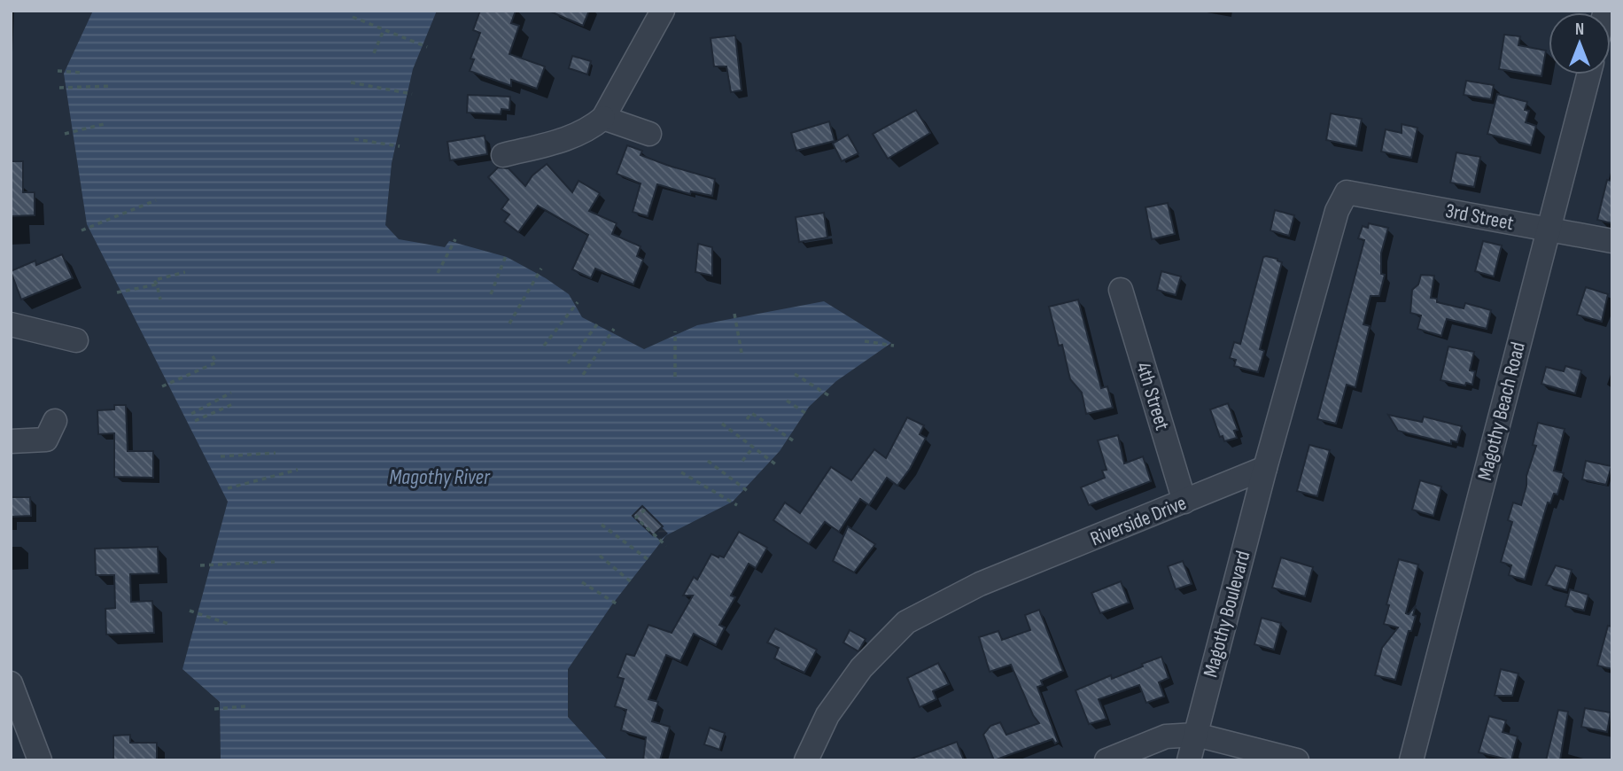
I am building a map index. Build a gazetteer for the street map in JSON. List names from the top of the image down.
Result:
{
  "streets": {
    "street": [
      "3rd Street",
      "4th Street",
      "Magothy Beach Road",
      "Riverside Drive",
      "Magothy Boulevard"
    ]
  },
  "crossings": [
    ["3rd Street", "Magothy Beach Road"],
    ["3rd Street", "Riverside Drive"],
    ["3rd Street", "Magothy Boulevard"],
    ["4th Street", "Riverside Drive"],
    ["Riverside Drive", "Magothy Boulevard"]
  ],
  "water": ["Magothy River"],
  "north": "top"
}
